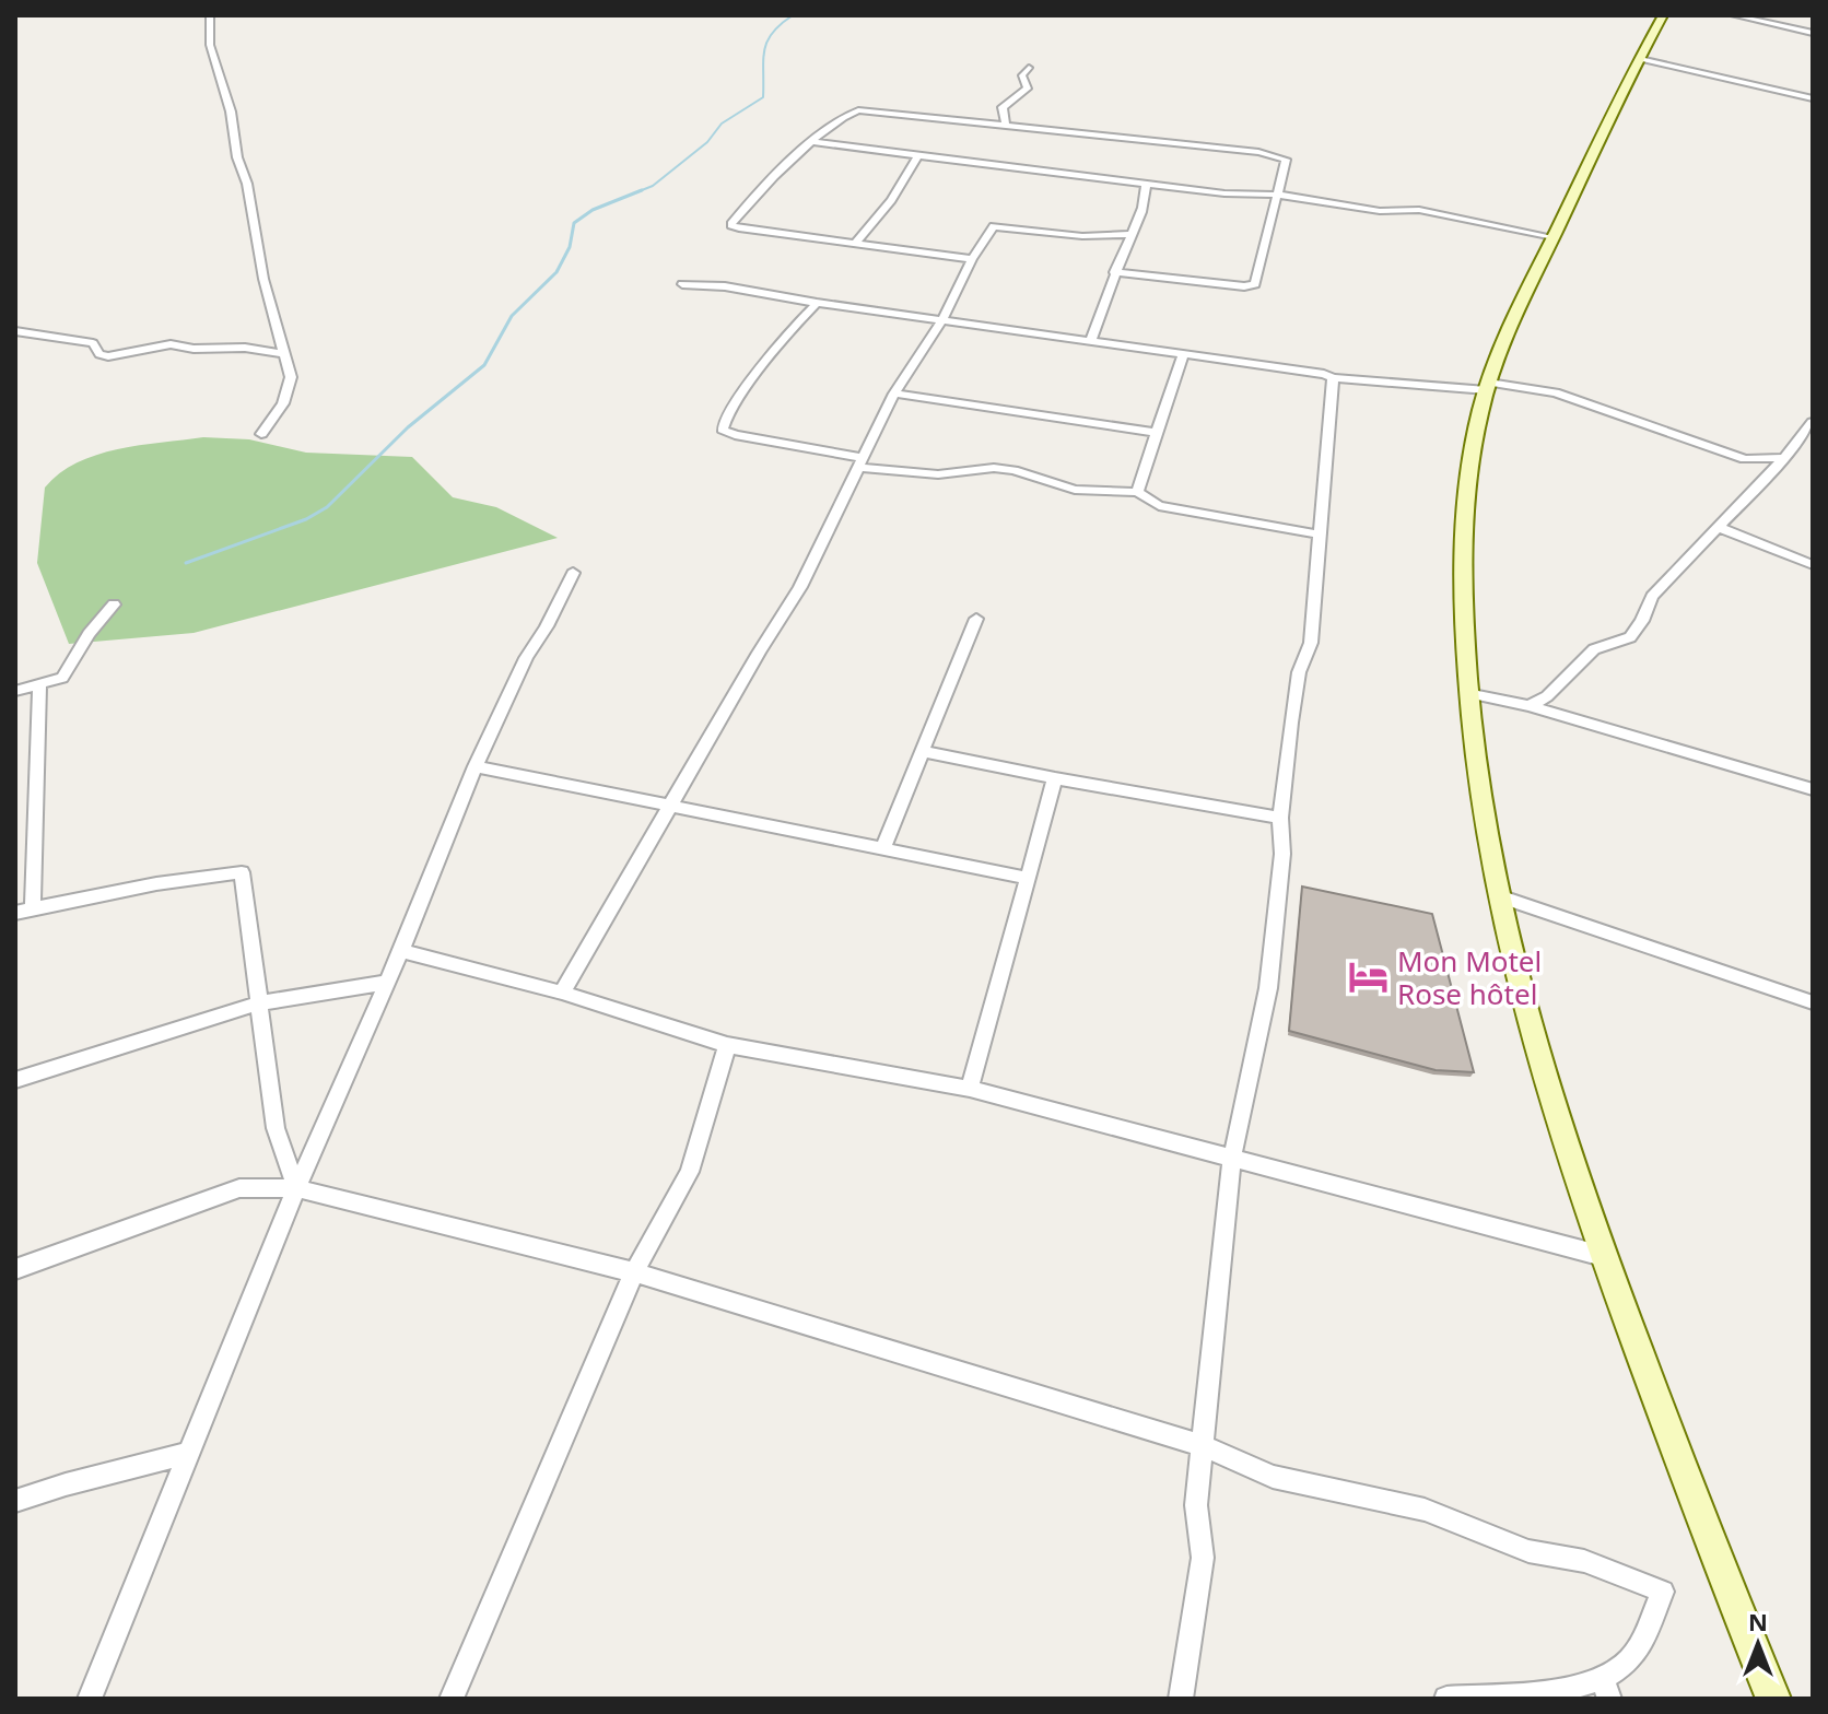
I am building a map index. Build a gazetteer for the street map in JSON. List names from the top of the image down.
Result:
{
  "places": {
    "hotel": ["Mon Motel Rose hôtel"]
  },
  "north": "top"
}
